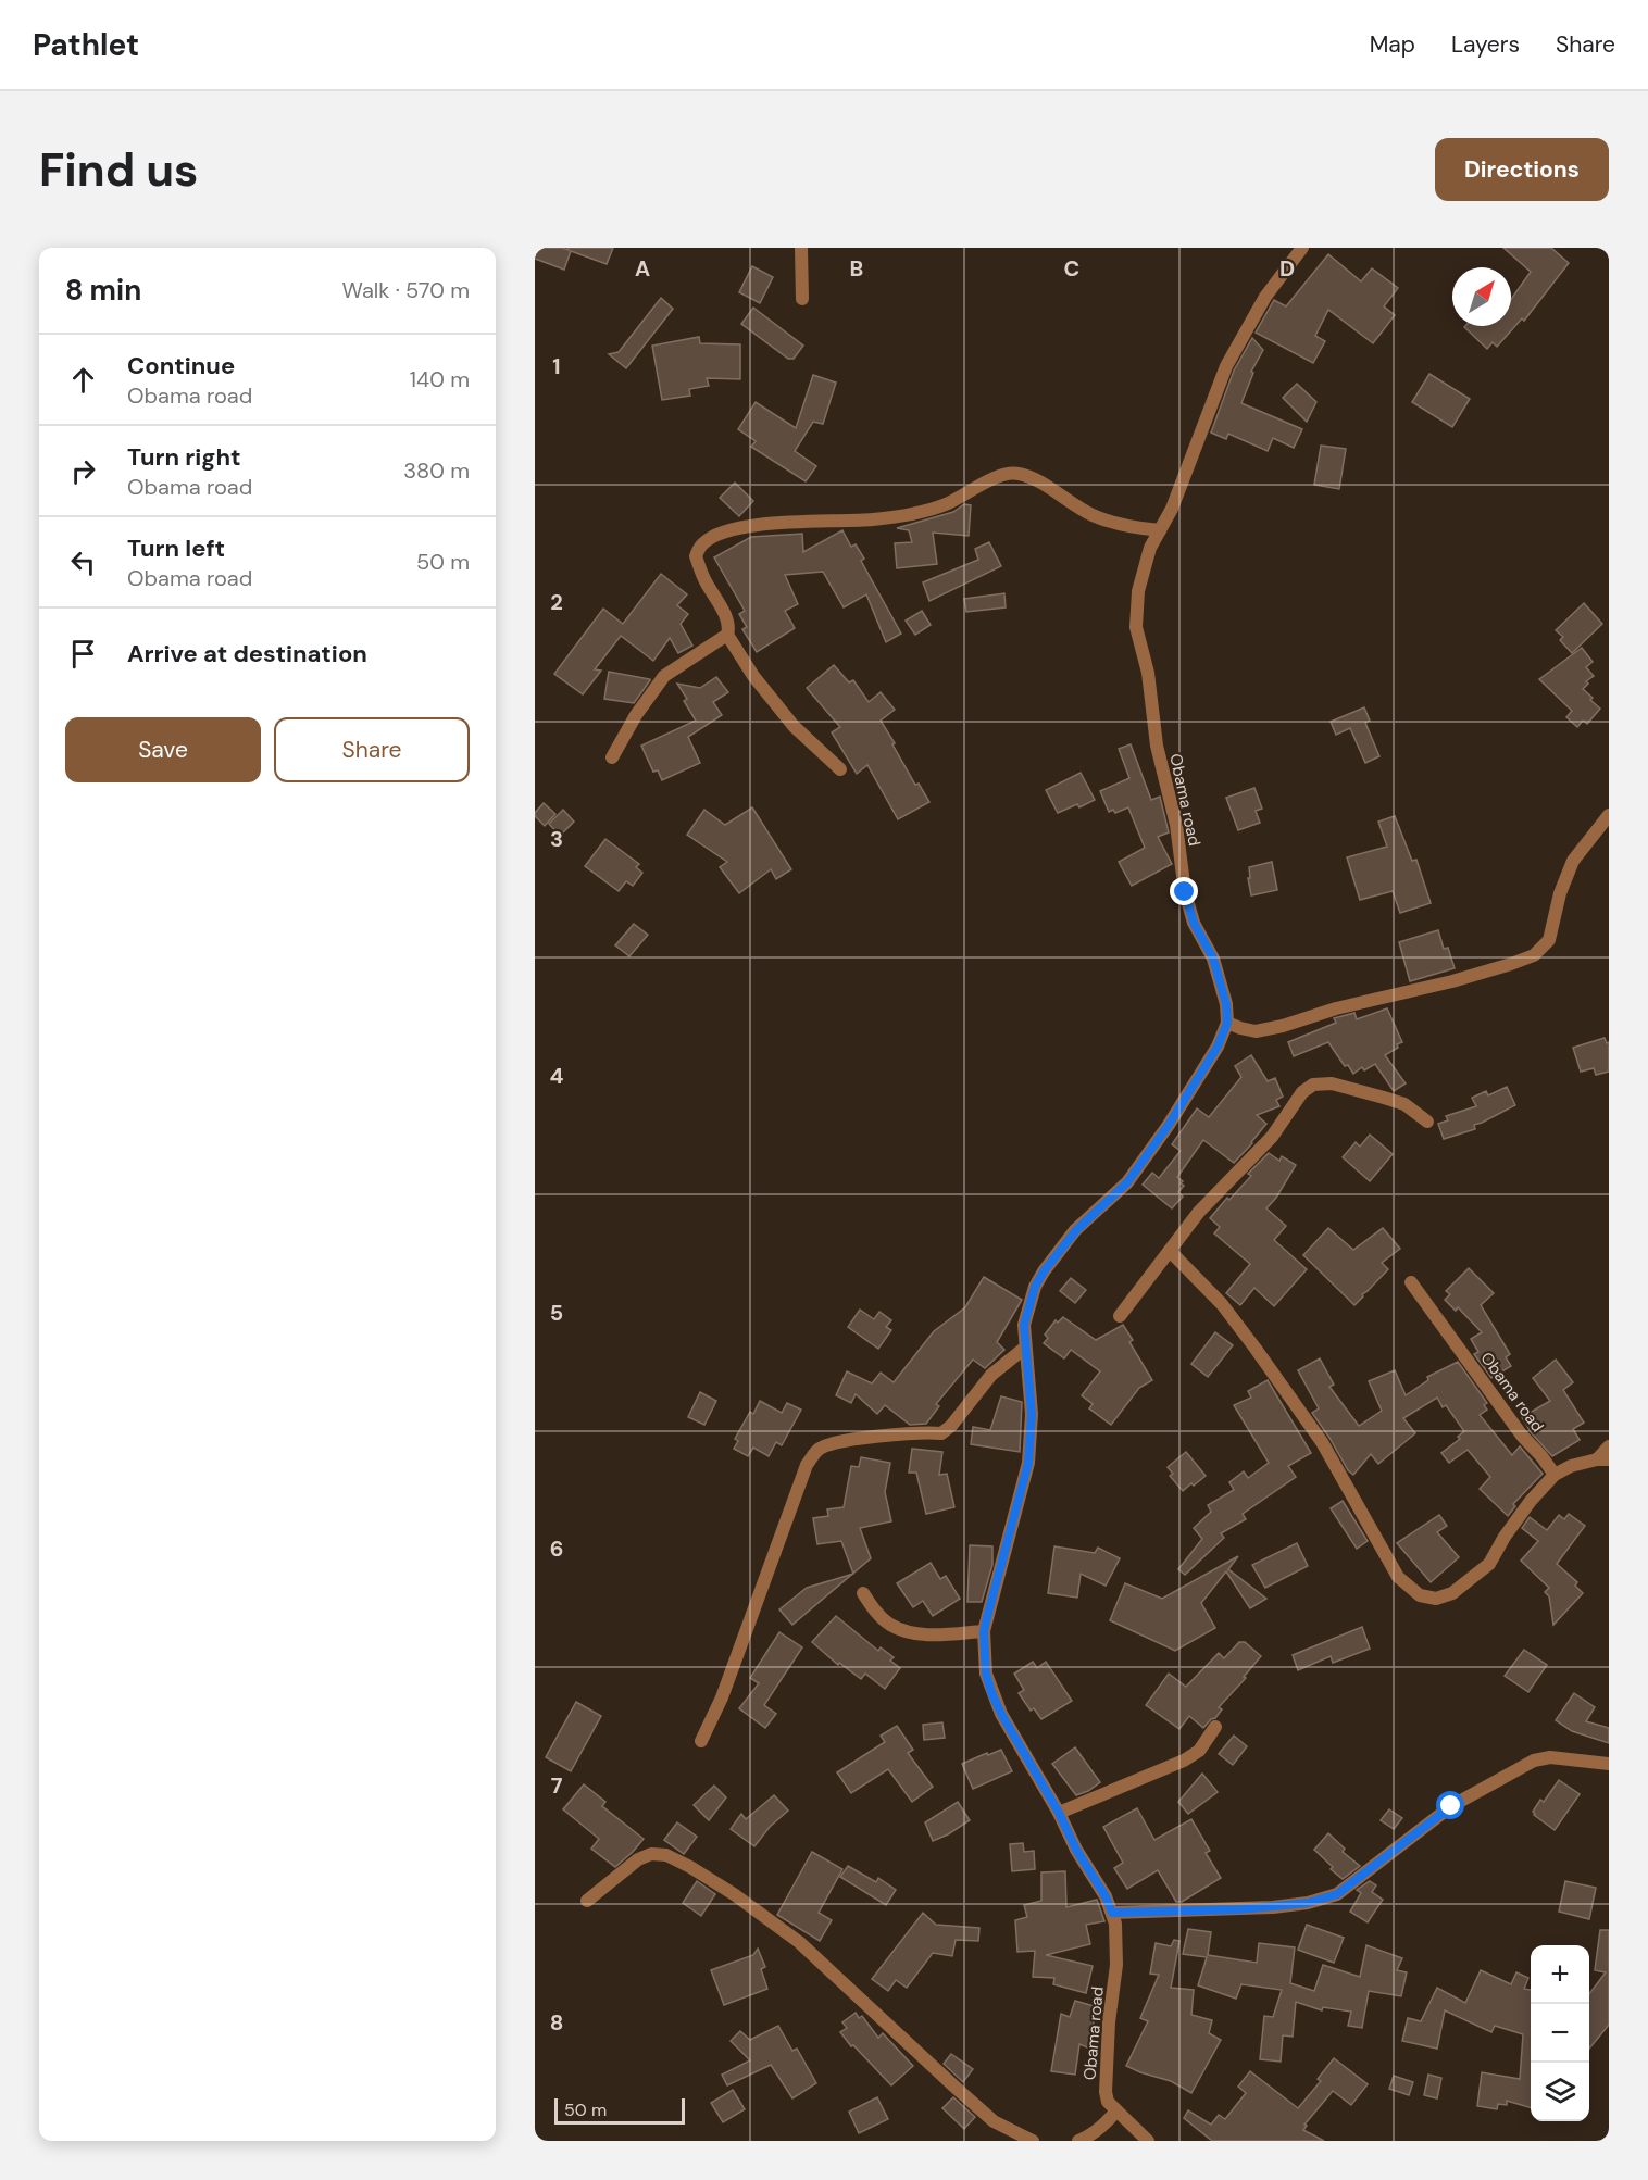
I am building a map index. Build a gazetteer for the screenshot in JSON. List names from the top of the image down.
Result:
{
  "streets": {
    "street": ["Obama road"]
  },
  "scale_bar": "50 m",
  "north": "top right",
  "page": {
    "header": "Pathlet",
    "nav": ["Map", "Layers", "Share"],
    "buttons": [
      "Directions",
      ["Save", "Share"]
    ],
    "title": "Find us",
    "heading": ["8 min", "Walk · 570 m"],
    "list": [
      ["Continue", "Obama road", "140 m"],
      ["Turn right", "Obama road", "380 m"],
      ["Turn left", "Obama road", "50 m"],
      "Arrive at destination"
    ],
    "map_buttons": ["+", "−"],
    "scale": "50 m"
  },
  "grid": {
    "columns": [
      "A",
      "B",
      "C",
      "D"
    ],
    "rows": [
      "1",
      "2",
      "3",
      "4",
      "5",
      "6",
      "7",
      "8"
    ]
  }
}
